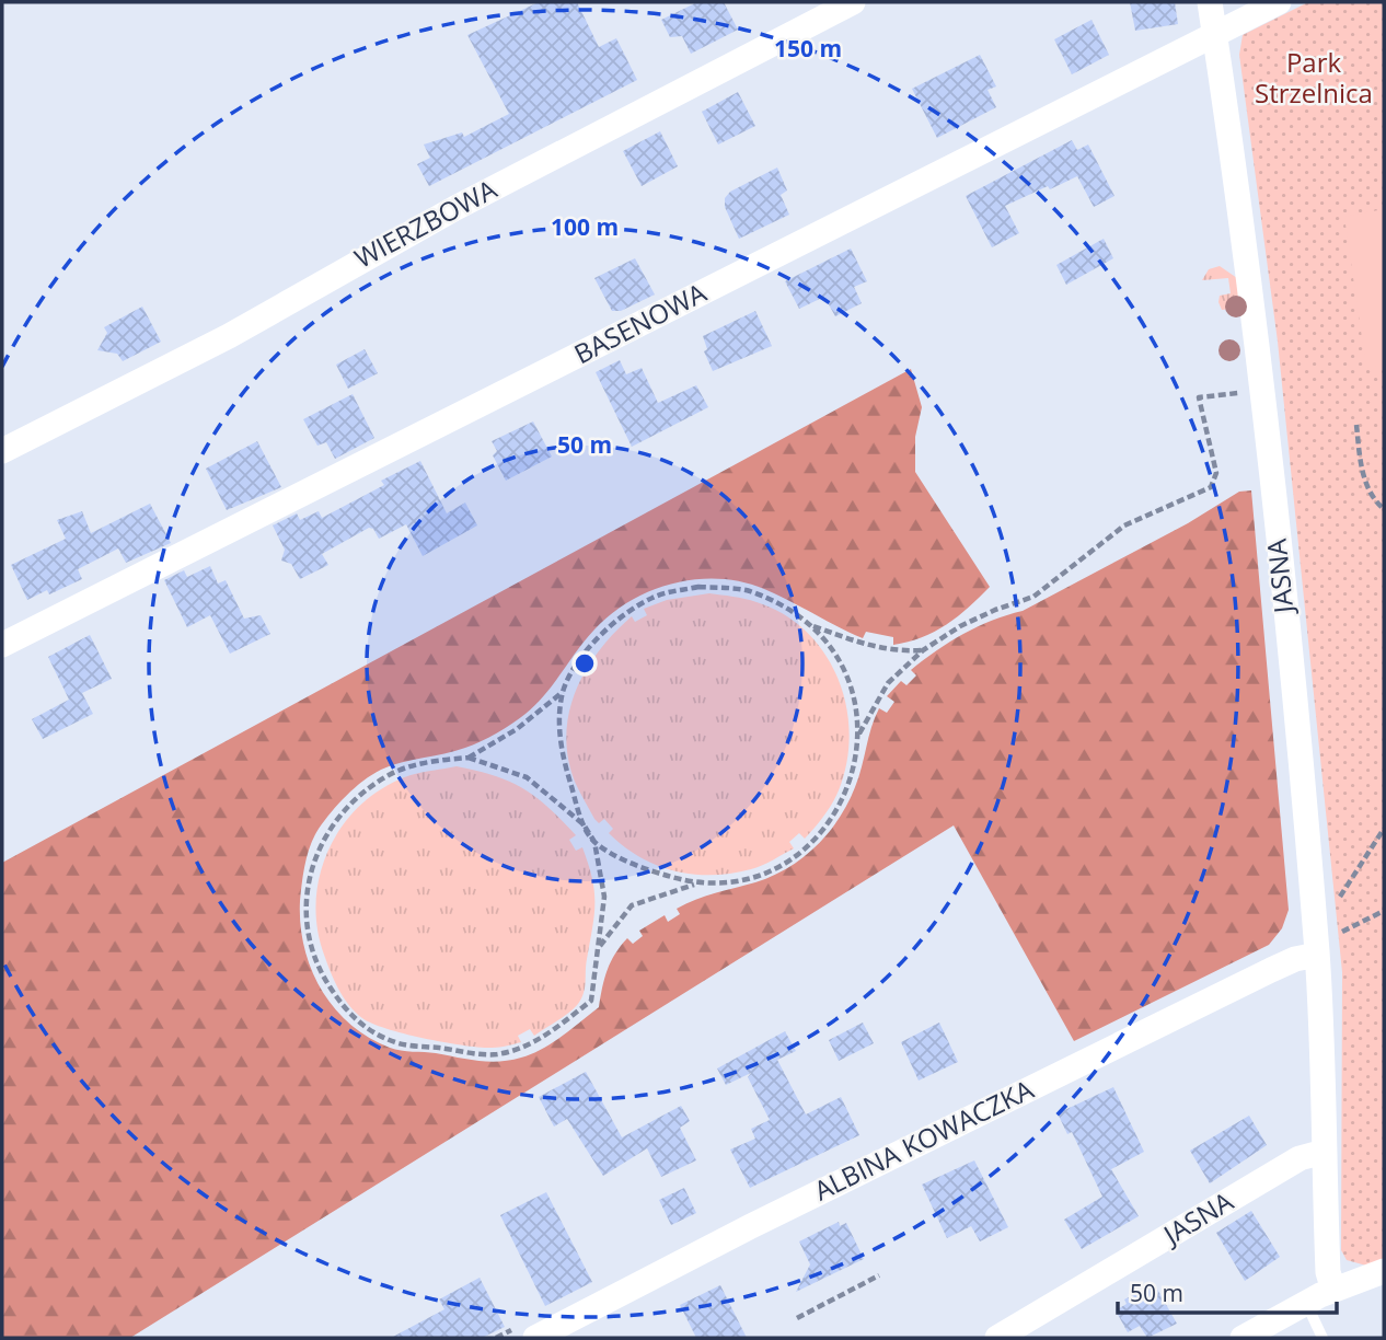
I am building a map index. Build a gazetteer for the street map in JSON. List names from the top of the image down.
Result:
{
  "streets": {
    "street": [
      "WIERZBOWA",
      "BASENOWA",
      "JASNA",
      "ALBINA KOWACZKA"
    ]
  },
  "crossings": [
    ["BASENOWA", "JASNA"],
    ["JASNA", "ALBINA KOWACZKA"]
  ],
  "parks": ["Park Strzelnica"],
  "scale_bar": "50 m",
  "rings": ["150 m", "100 m", "50 m"]
}
